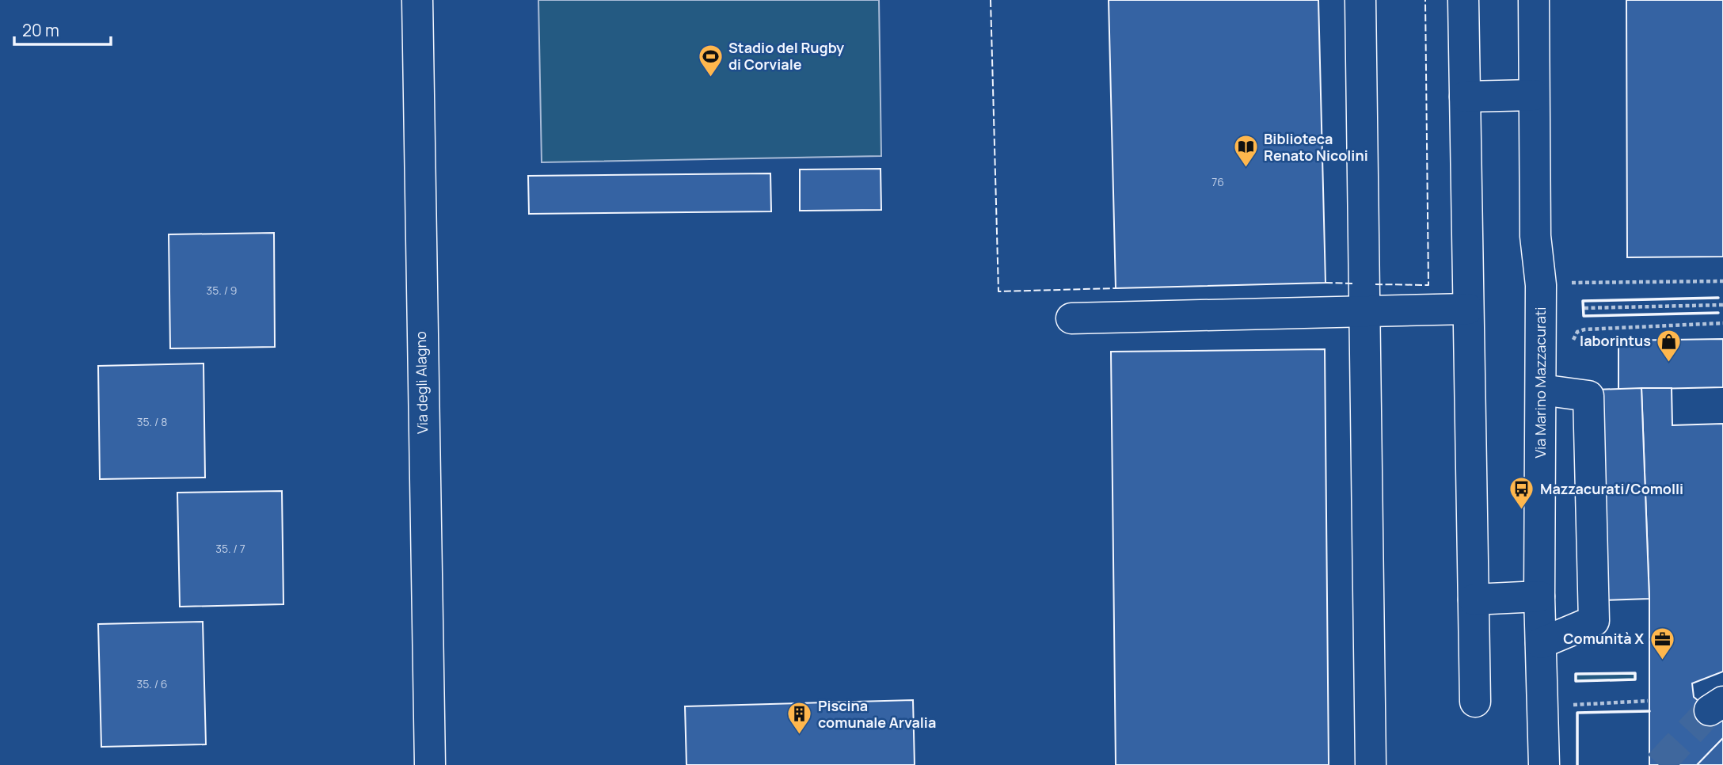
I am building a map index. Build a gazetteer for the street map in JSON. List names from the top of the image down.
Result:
{
  "streets": {
    "street": ["Via degli Alagno", "Via Marino Mazzacurati"]
  },
  "places": {
    "sports": ["Stadio del Rugby di Corviale"],
    "library": ["Biblioteca Renato Nicolini"],
    "shop": ["laborintus"],
    "bus stop": ["Mazzacurati/Comolli"],
    "office": ["Comunità X"],
    "building": ["Piscina comunale Arvalia"]
  },
  "house_numbers": [
    "76",
    "35. / 9",
    "35. / 8",
    "35. / 7",
    "35. / 6"
  ],
  "scale_bar": "20 m"
}
